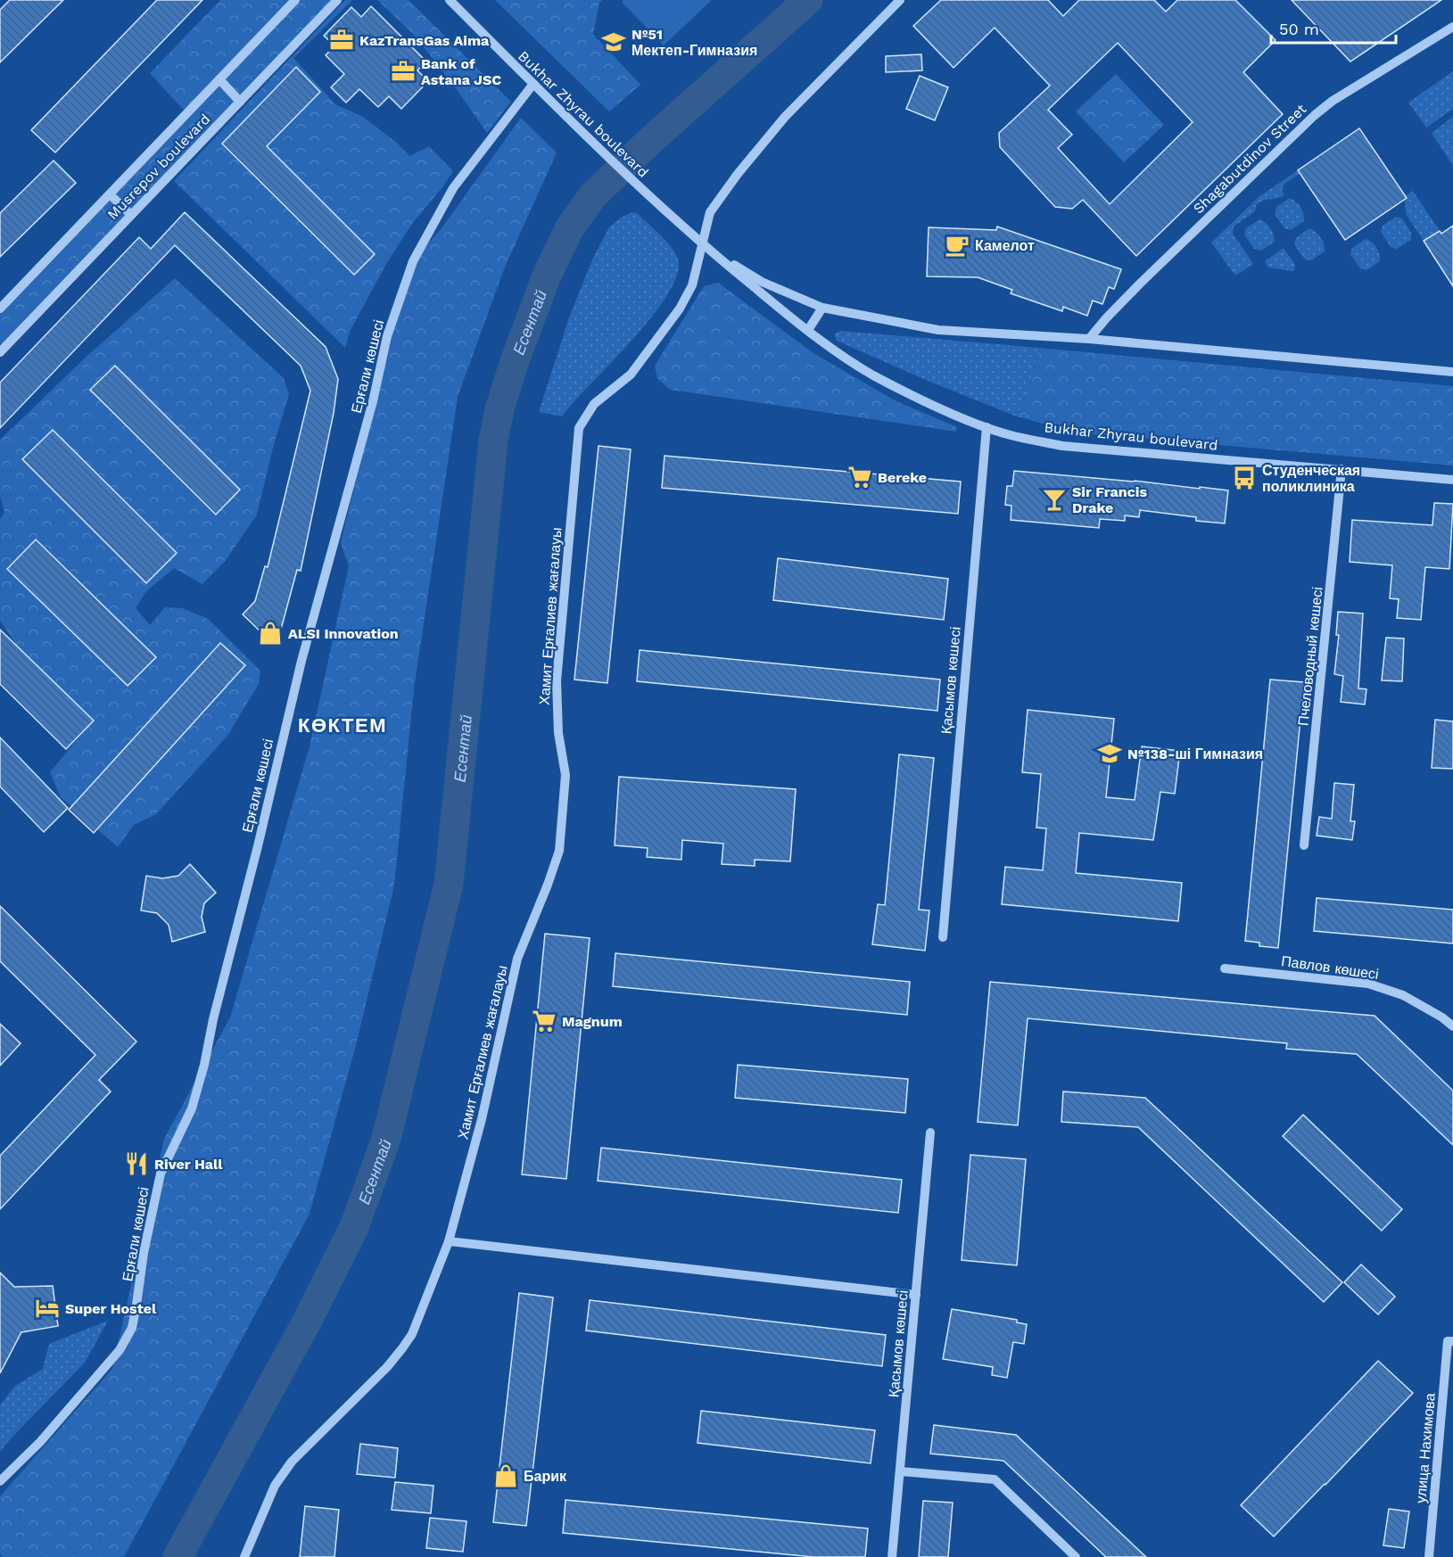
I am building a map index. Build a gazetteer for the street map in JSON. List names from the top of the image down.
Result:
{
  "streets": {
    "street": [
      "Bukhar Zhyrau boulevard",
      "Shagabutdinov Street",
      "Musrepov boulevard",
      "Ерғали көшесі",
      "Хамит Ерғалиев жағалауы",
      "Пчеловодный көшесі",
      "Қасымов көшесі",
      "Павлов көшесі",
      "улица Нахимова"
    ]
  },
  "crossings": [
    ["Bukhar Zhyrau boulevard", "Shagabutdinov Street"],
    ["Bukhar Zhyrau boulevard", "Ерғали көшесі"],
    ["Bukhar Zhyrau boulevard", "Хамит Ерғалиев жағалауы"],
    ["Bukhar Zhyrau boulevard", "Пчеловодный көшесі"],
    ["Bukhar Zhyrau boulevard", "Қасымов көшесі"]
  ],
  "districts": ["КӨКТЕМ"],
  "water": ["Есентай"],
  "places": {
    "office": ["KazTransGas Aima", "Bank of Astana JSC"],
    "school or university": ["№51 Мектеп-Гимназия", "№138-ші Гимназия"],
    "cafe": ["Камелот"],
    "supermarket": ["Bereke", "Magnum"],
    "bus stop": ["Студенческая поликлиника"],
    "bar": ["Sir Francis Drake"],
    "shop": ["ALSI Innovation", "Барик"],
    "restaurant": ["River Hall"],
    "hotel": ["Super Hostel"]
  },
  "scale_bar": "50 m"
}
